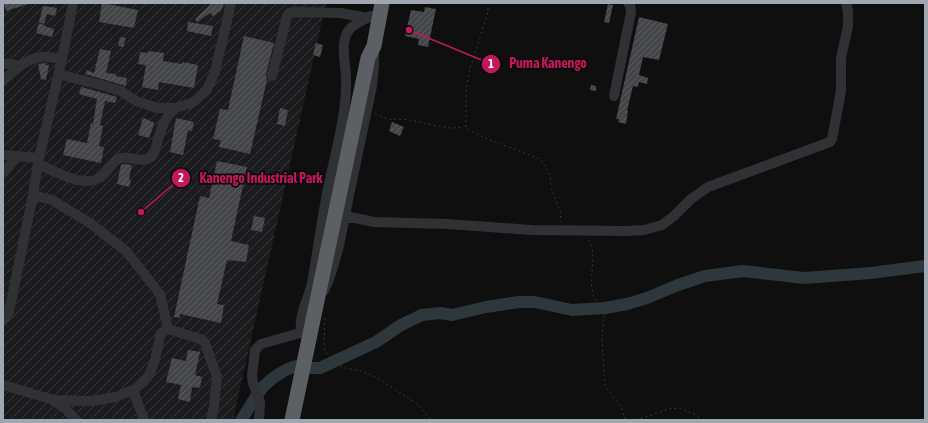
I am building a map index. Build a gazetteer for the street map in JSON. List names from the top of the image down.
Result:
{
  "places": ["Puma Kanengo", "Kanengo Industrial Park"]
}
